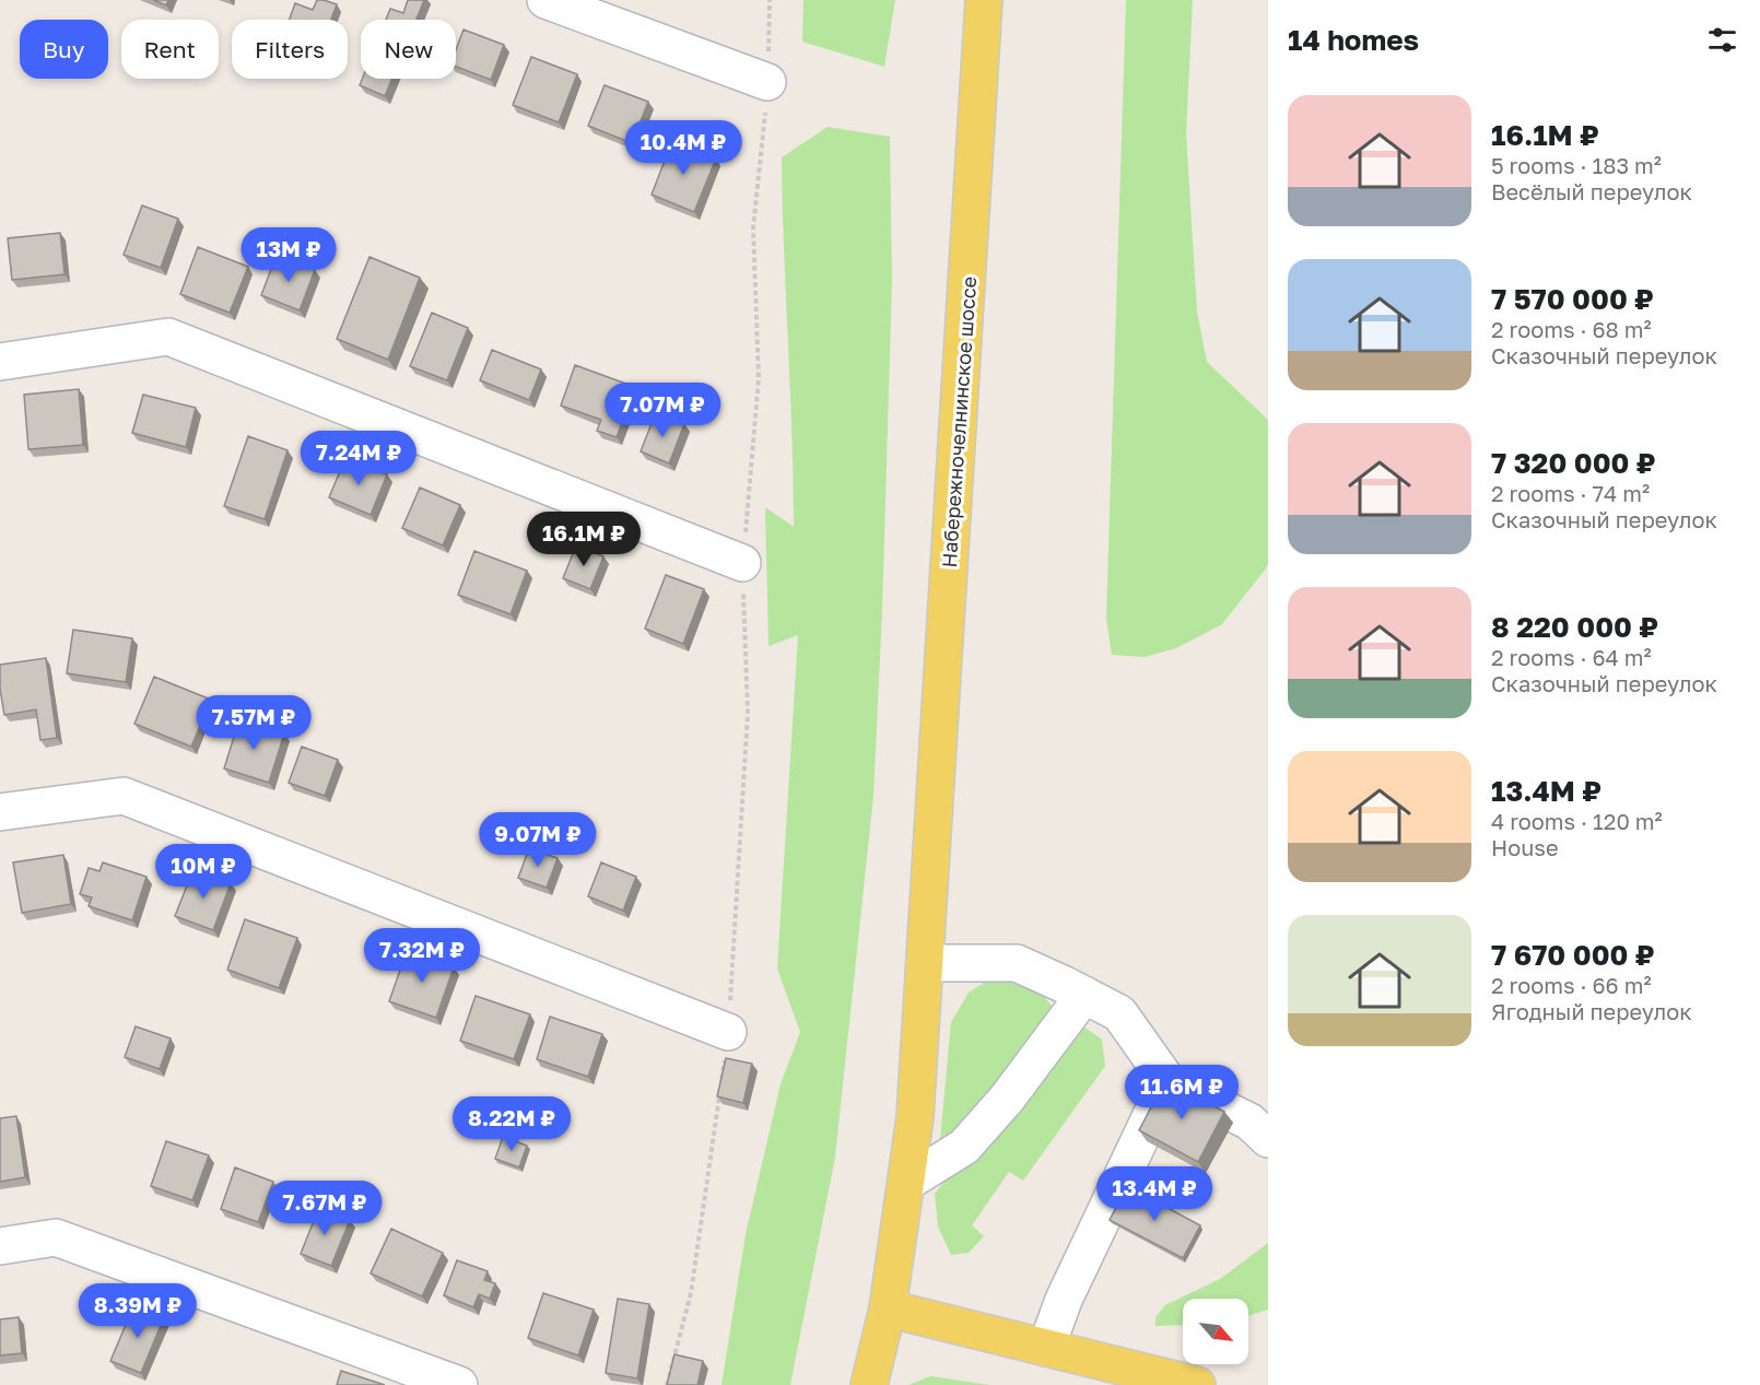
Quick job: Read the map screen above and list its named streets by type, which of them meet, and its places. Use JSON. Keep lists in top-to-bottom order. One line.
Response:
{"streets":{"main road":["Набережночелнинское шоссе"]},"north":"bottom right","page":{"heading":"14 homes","chip":["Buy","Rent","Filters","New"],"list":[{"name":"16.1M ₽","note":"5 rooms · 183 m² · Весёлый переулок"},{"name":"7 570 000 ₽","note":"2 rooms · 68 m² · Сказочный переулок"},{"name":"7 320 000 ₽","note":"2 rooms · 74 m² · Сказочный переулок"},{"name":"8 220 000 ₽","note":"2 rooms · 64 m² · Сказочный переулок"},{"name":"13.4M ₽","note":"4 rooms · 120 m² · House"},{"name":"7 670 000 ₽","note":"2 rooms · 66 m² · Ягодный переулок"}],"price":["10.4M ₽","13M ₽","7.07M ₽","7.24M ₽","16.1M ₽","7.57M ₽","9.07M ₽","10M ₽","7.32M ₽","11.6M ₽","8.22M ₽","13.4M ₽","7.67M ₽","8.39M ₽"]}}
